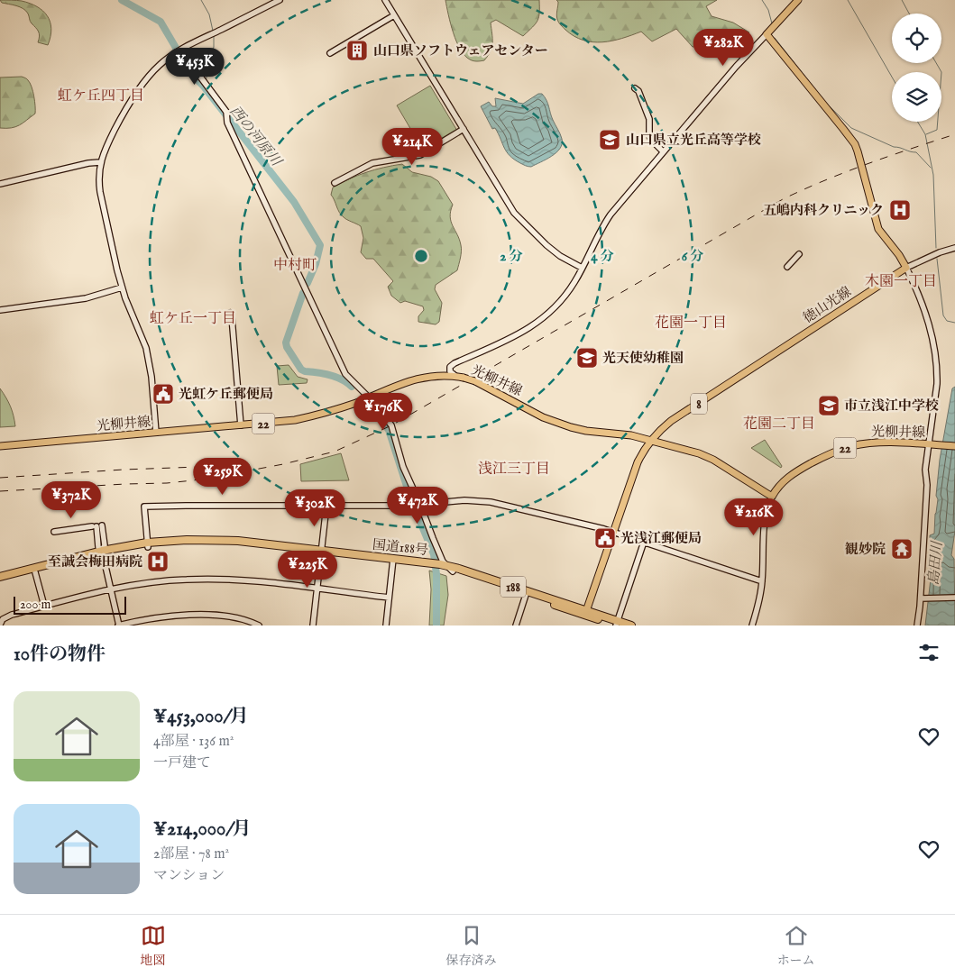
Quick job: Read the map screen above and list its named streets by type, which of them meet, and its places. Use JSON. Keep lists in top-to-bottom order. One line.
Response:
{"streets":{"highway":["国道188号","188"],"main road":["徳山光線","光柳井線","8","22"]},"crossings":[["徳山光線","光柳井線"],["徳山光線","国道188号"]],"districts":["虹ケ丘四丁目","中村町","木園一丁目","虹ケ丘一丁目","花園一丁目","花園二丁目","浅江三丁目"],"water":["西の河原川","島田川"],"places":{"building":["山口県ソフトウェアセンター"],"school or university":["山口県立光丘高等学校","光天使幼稚園","市立浅江中学校"],"hospital":["五嶋内科クリニック","至誠会梅田病院"],"public building":["光虹ケ丘郵便局","光浅江郵便局"],"temple":["観妙院"]},"scale_bar":"200 m","page":{"price":["¥282K","¥453K","¥214K","¥176K","¥259K","¥372K","¥472K","¥302K","¥216K","¥225K"],"scale":"200 m","heading":"10件の物件","list":[{"name":"¥453,000/月","note":"4部屋 · 136 m² · 一戸建て"},{"name":"¥214,000/月","note":"2部屋 · 78 m² · マンション"}],"tabs":["地図","保存済み","ホーム"]},"rings":["2 分","4 分","6 分"]}
